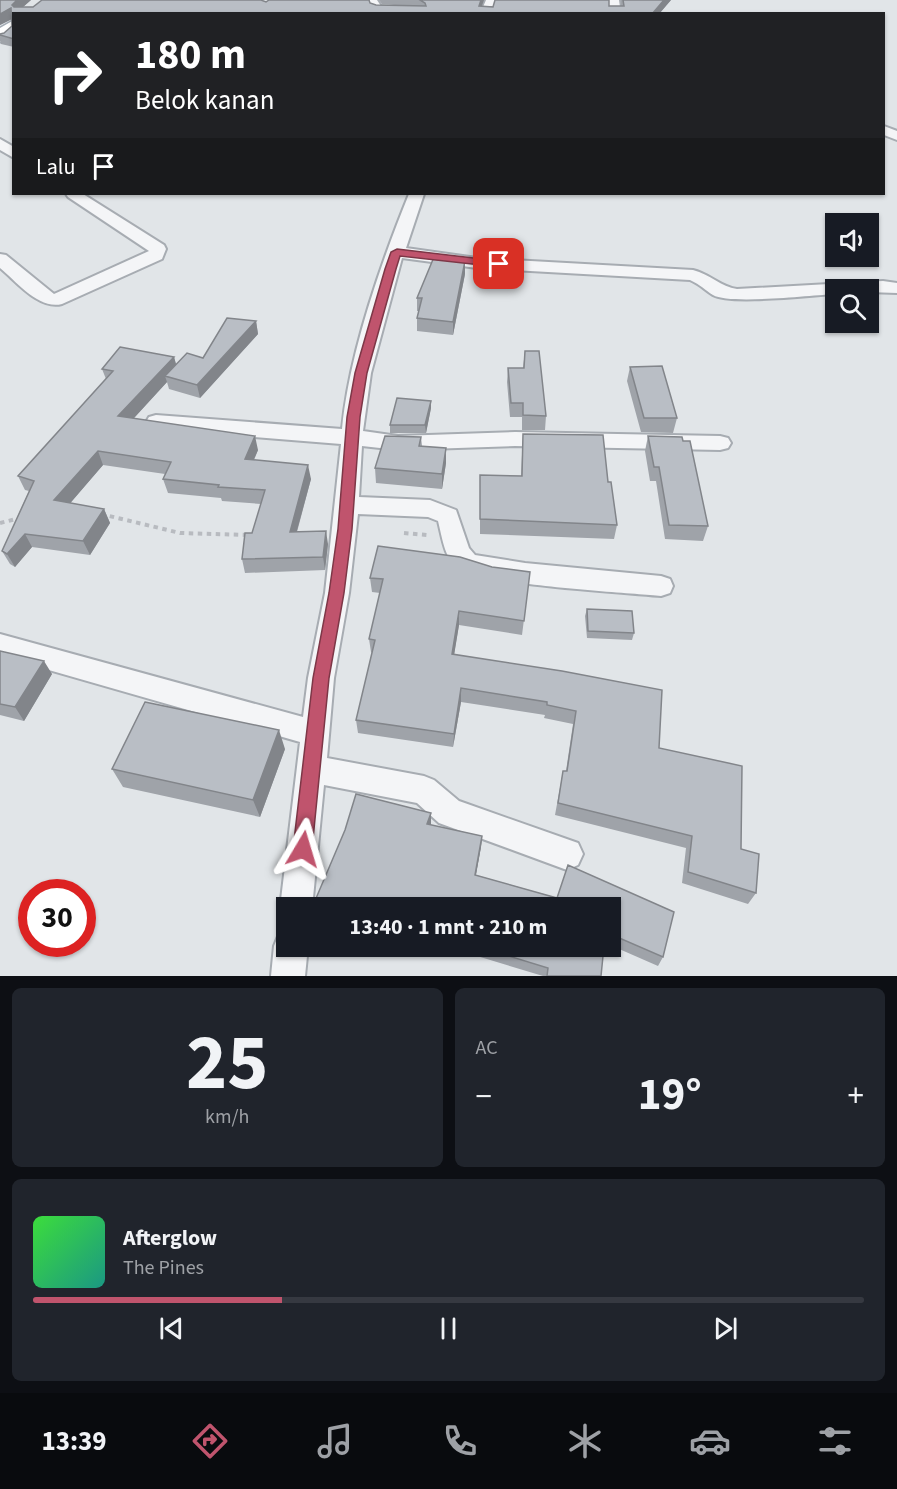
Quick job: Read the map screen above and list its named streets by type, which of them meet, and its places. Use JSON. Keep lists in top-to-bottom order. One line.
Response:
{"page":{"turn":["180 m","Belok kanan"],"then":"Lalu","limit":"30","trip":"13:40 · 1 mnt · 210 m","tile":[["25","km/h"],"AC"],"heat":["−","19°","+"],"song":["Afterglow","The Pines"],"tabs":"13:39"}}
